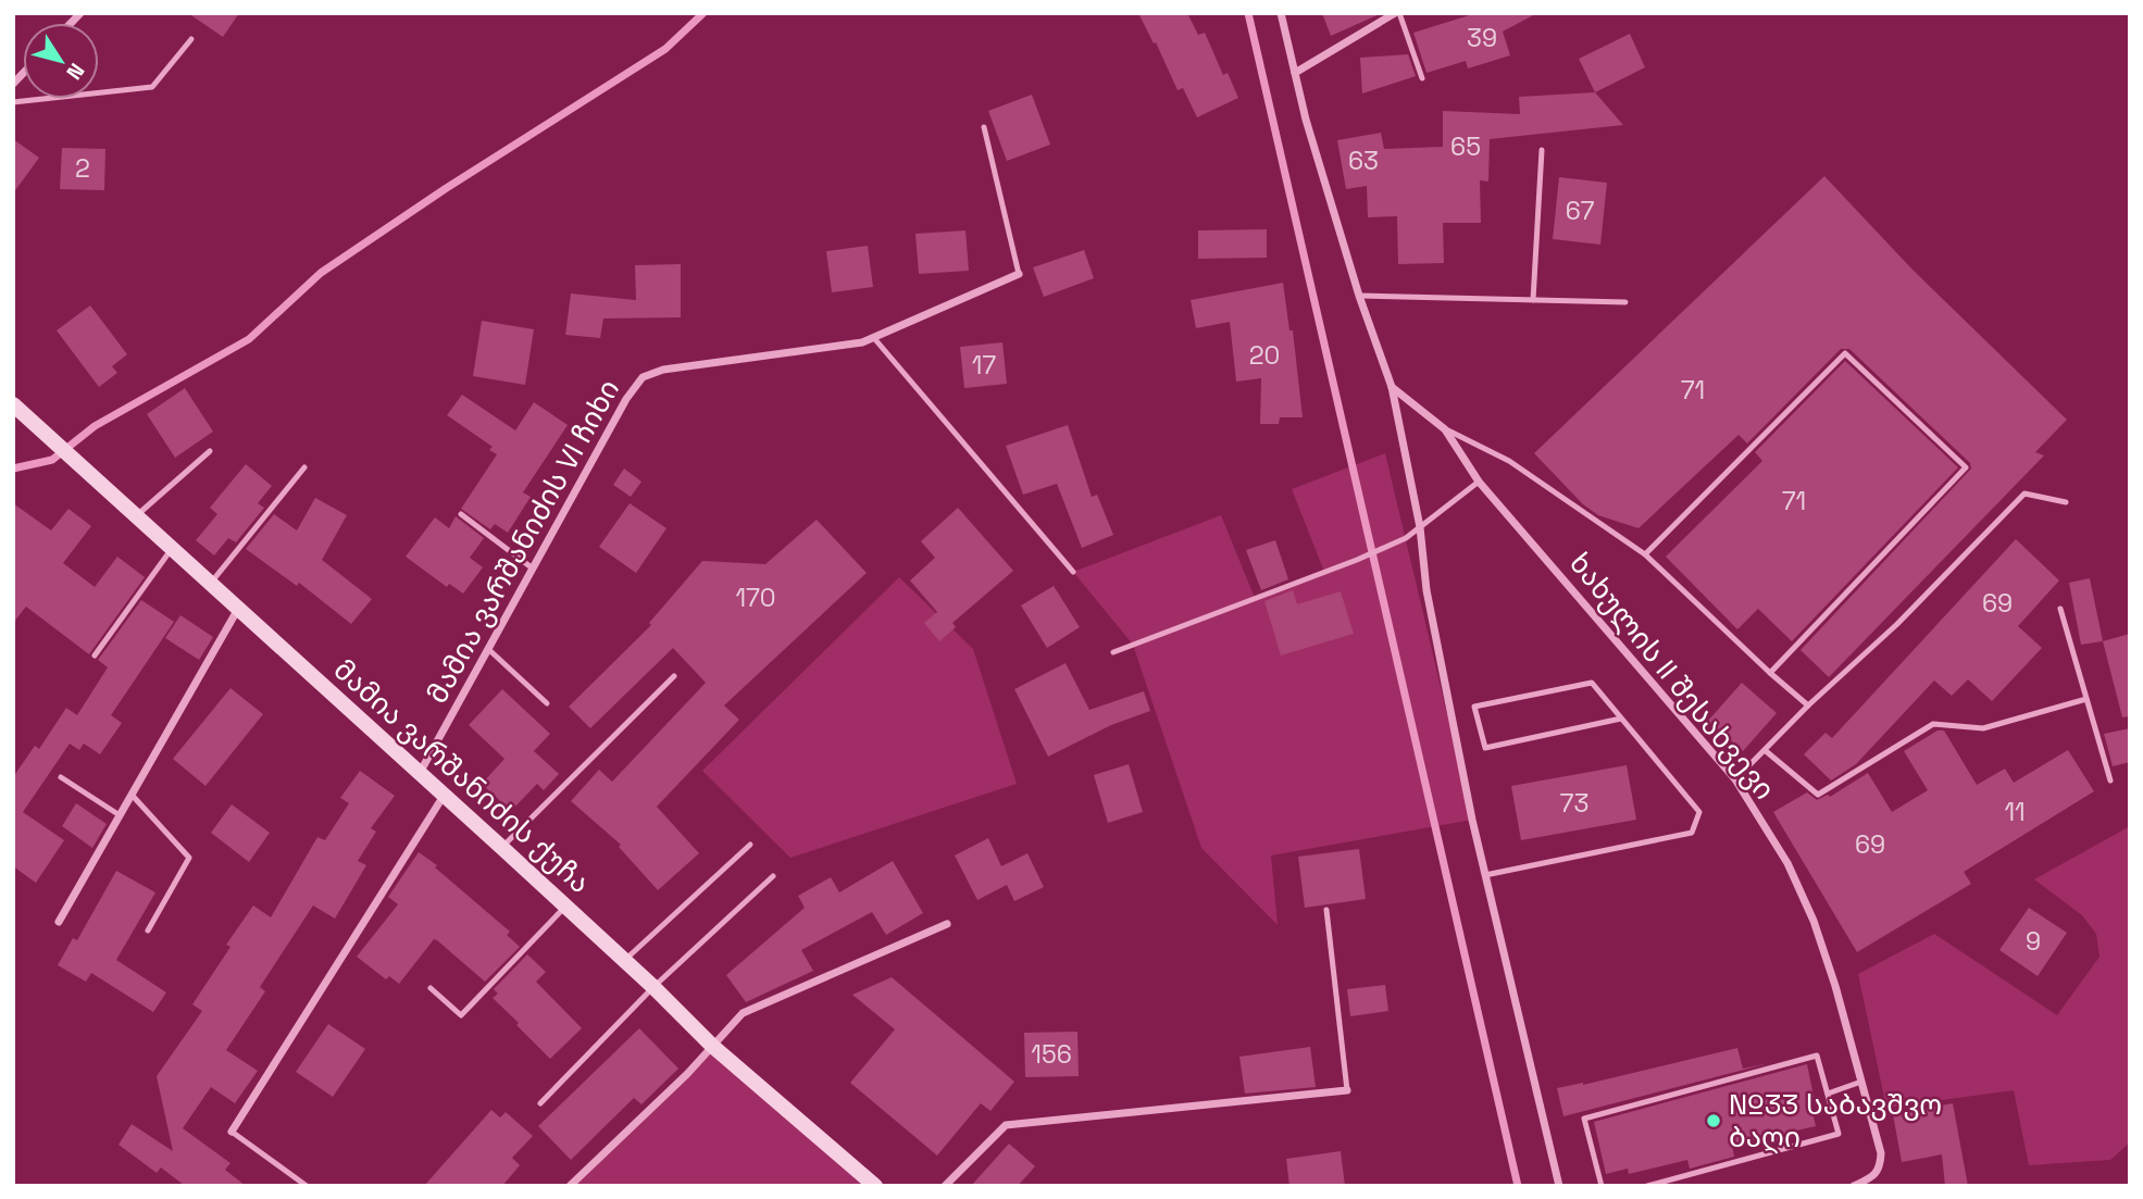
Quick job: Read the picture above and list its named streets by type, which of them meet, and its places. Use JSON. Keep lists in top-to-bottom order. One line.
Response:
{"streets":{"street":["მამია ვარშანიძის VI ჩიხი","ხახულის II შესახვევი","მამია ვარშანიძის ქუჩა"]},"crossings":[["მამია ვარშანიძის VI ჩიხი","მამია ვარშანიძის ქუჩა"]],"places":["№33 საბავშვო ბაღი"],"house_numbers":["39","65","63","2","67","20","17","71","71","170","69","73","11","69","9","156"],"north":"bottom right"}
